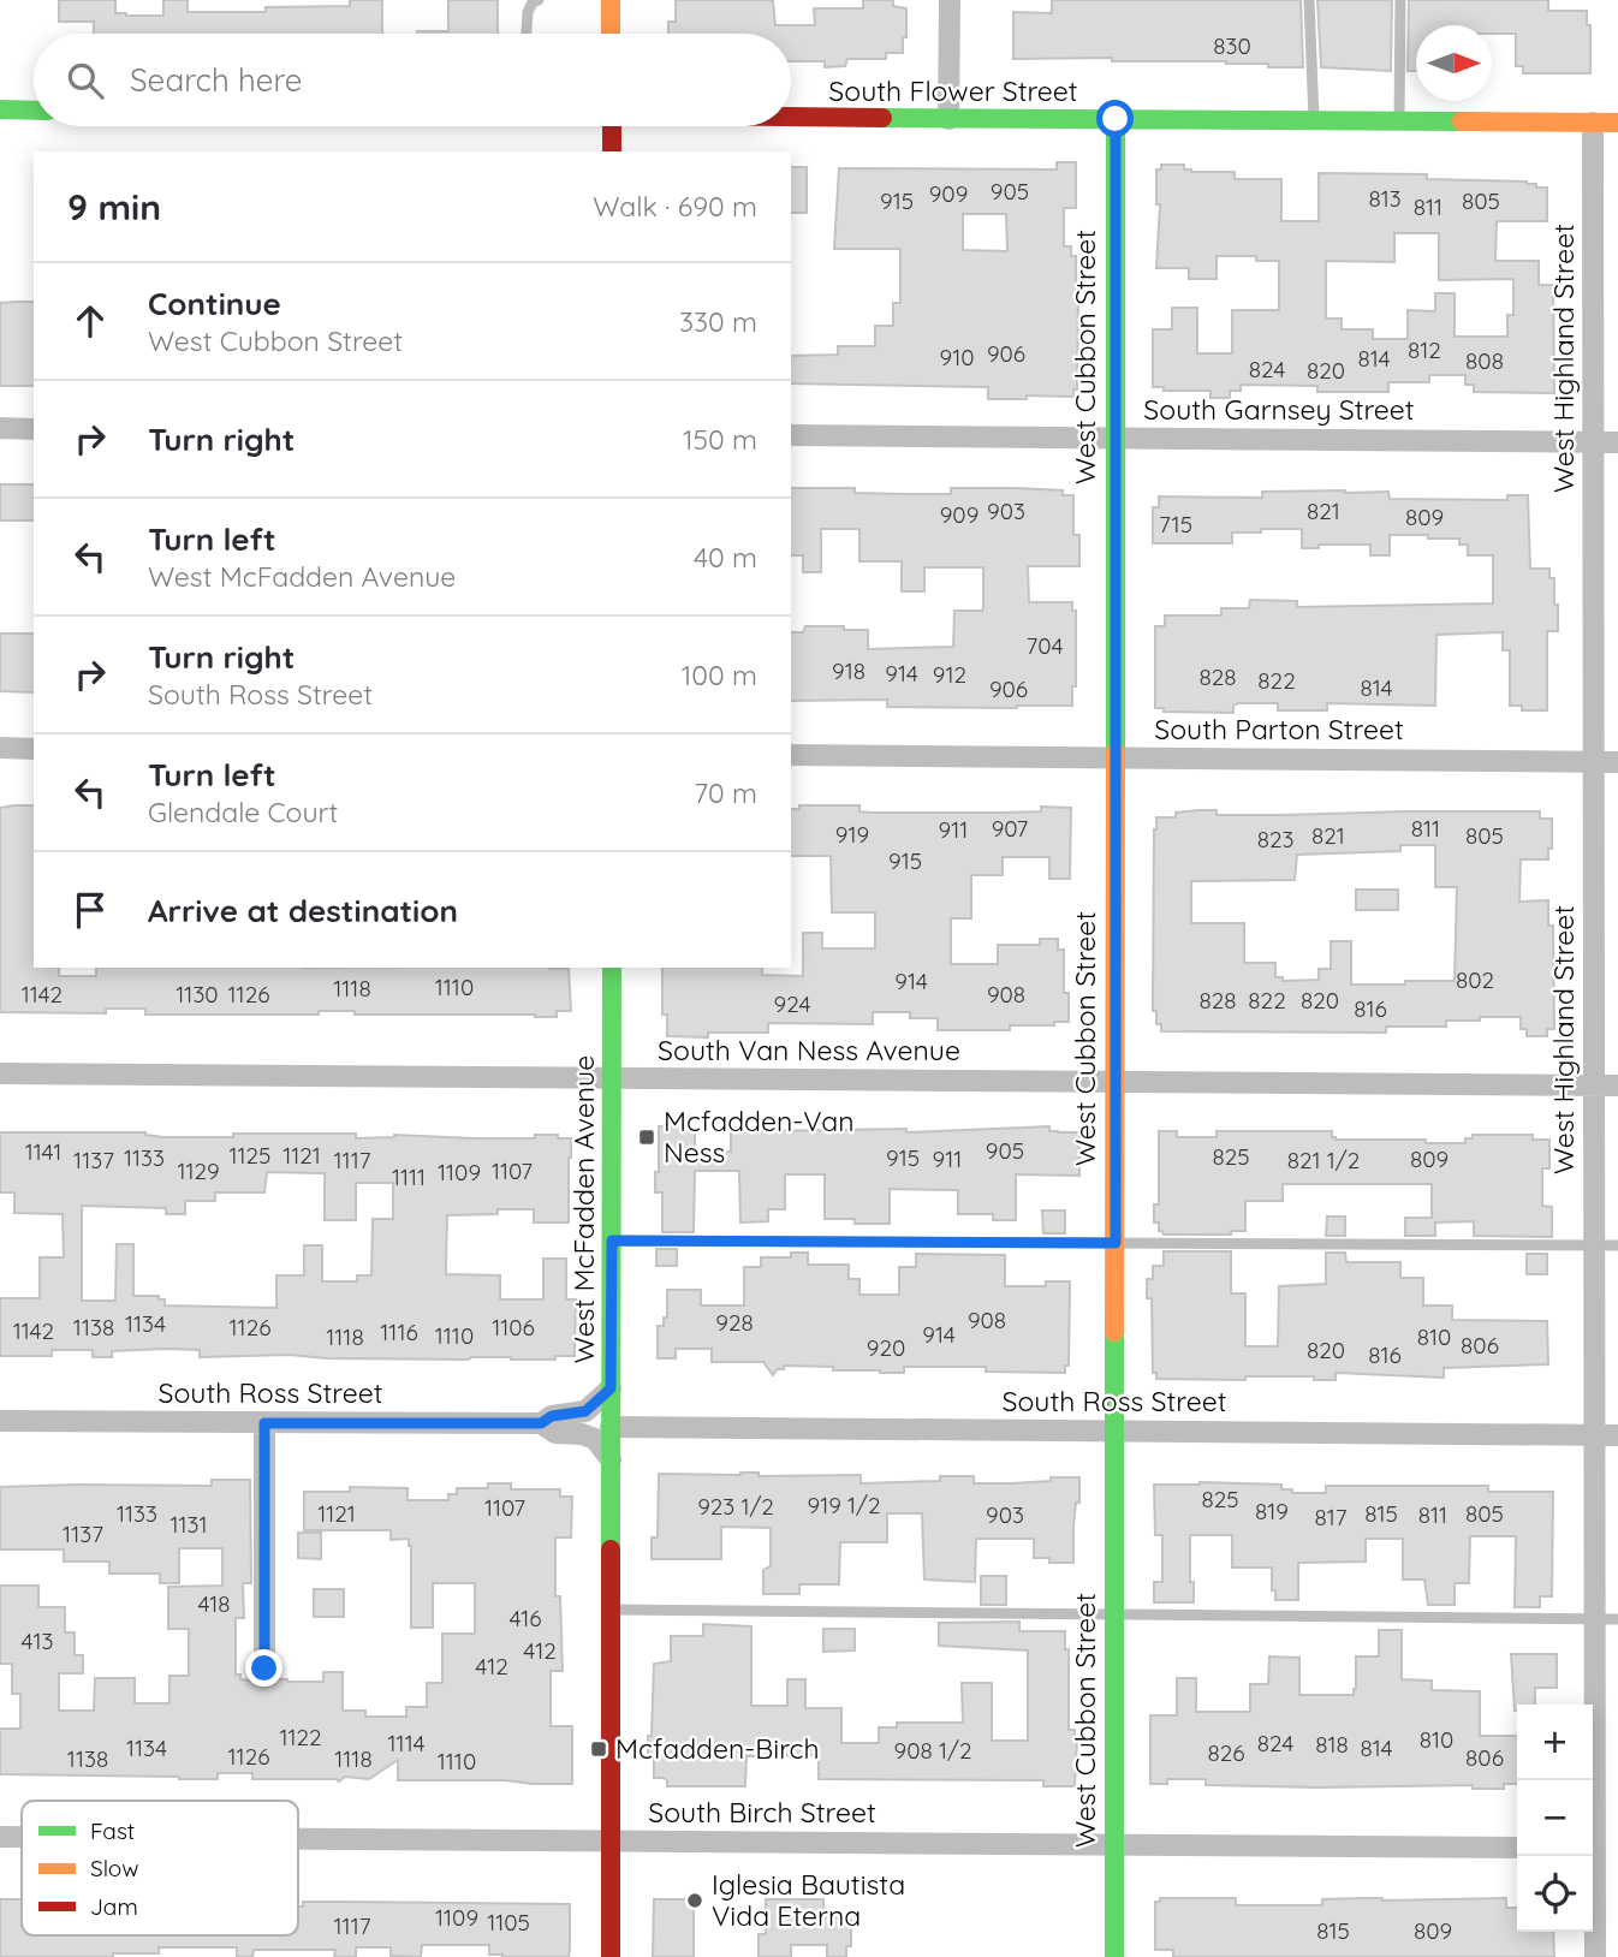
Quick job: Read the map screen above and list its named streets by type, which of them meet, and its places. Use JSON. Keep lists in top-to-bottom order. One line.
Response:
{"streets":{"street":["South Flower Street","West Cubbon Street","West Highland Street","South Garnsey Street","South Parton Street","South Van Ness Avenue","West McFadden Avenue","South Ross Street","South Birch Street"]},"crossings":[["South Flower Street","West Cubbon Street"],["South Flower Street","West Highland Street"],["West Cubbon Street","South Garnsey Street"],["West Cubbon Street","South Parton Street"],["West Cubbon Street","South Van Ness Avenue"],["West Cubbon Street","South Ross Street"],["West Cubbon Street","South Birch Street"],["West Highland Street","South Garnsey Street"],["West Highland Street","South Parton Street"],["West Highland Street","South Van Ness Avenue"],["West Highland Street","South Ross Street"],["South Van Ness Avenue","West McFadden Avenue"],["West McFadden Avenue","South Ross Street"],["West McFadden Avenue","South Birch Street"]],"places":{"transit":["Mcfadden-Van Ness","Mcfadden-Birch"],"other":["Iglesia Bautista Vida Eterna"]},"house_numbers":["830","905","909","813","915","805","811","812","906","910","814","808","824","820","903","821","909","809","715","704","918","914","912","828","822","814","906","907","811","911","919","821","805","823","915","802","914","1110","1118","1142","1130","1126","908","828","822","820","924","816","905","1141","1125","1121","825","1133","915","911","809","1137","1117","821 1/2","1129","1107","1109","1111","908","928","1134","1138","1126","1106","1142","1116","914","1110","1118","810","806","920","820","816","825","919 1/2","923 1/2","1107","819","1133","1121","815","805","903","811","817","1131","1137","418","416","413","412","412","1122","810","1114","824","818","1134","814","908 1/2","826","1126","806","1138","1118","1110","1109","1105","1117","815","809"],"legend":["Fast","Slow","Jam"],"north":"right","page":{"search":"Search here","heading":["9 min","Walk · 690 m"],"list":[["Continue","West Cubbon Street","330 m"],["Turn right","150 m"],["Turn left","West McFadden Avenue","40 m"],["Turn right","South Ross Street","100 m"],["Turn left","Glendale Court","70 m"],"Arrive at destination"],"map_buttons":["+","−"]}}
